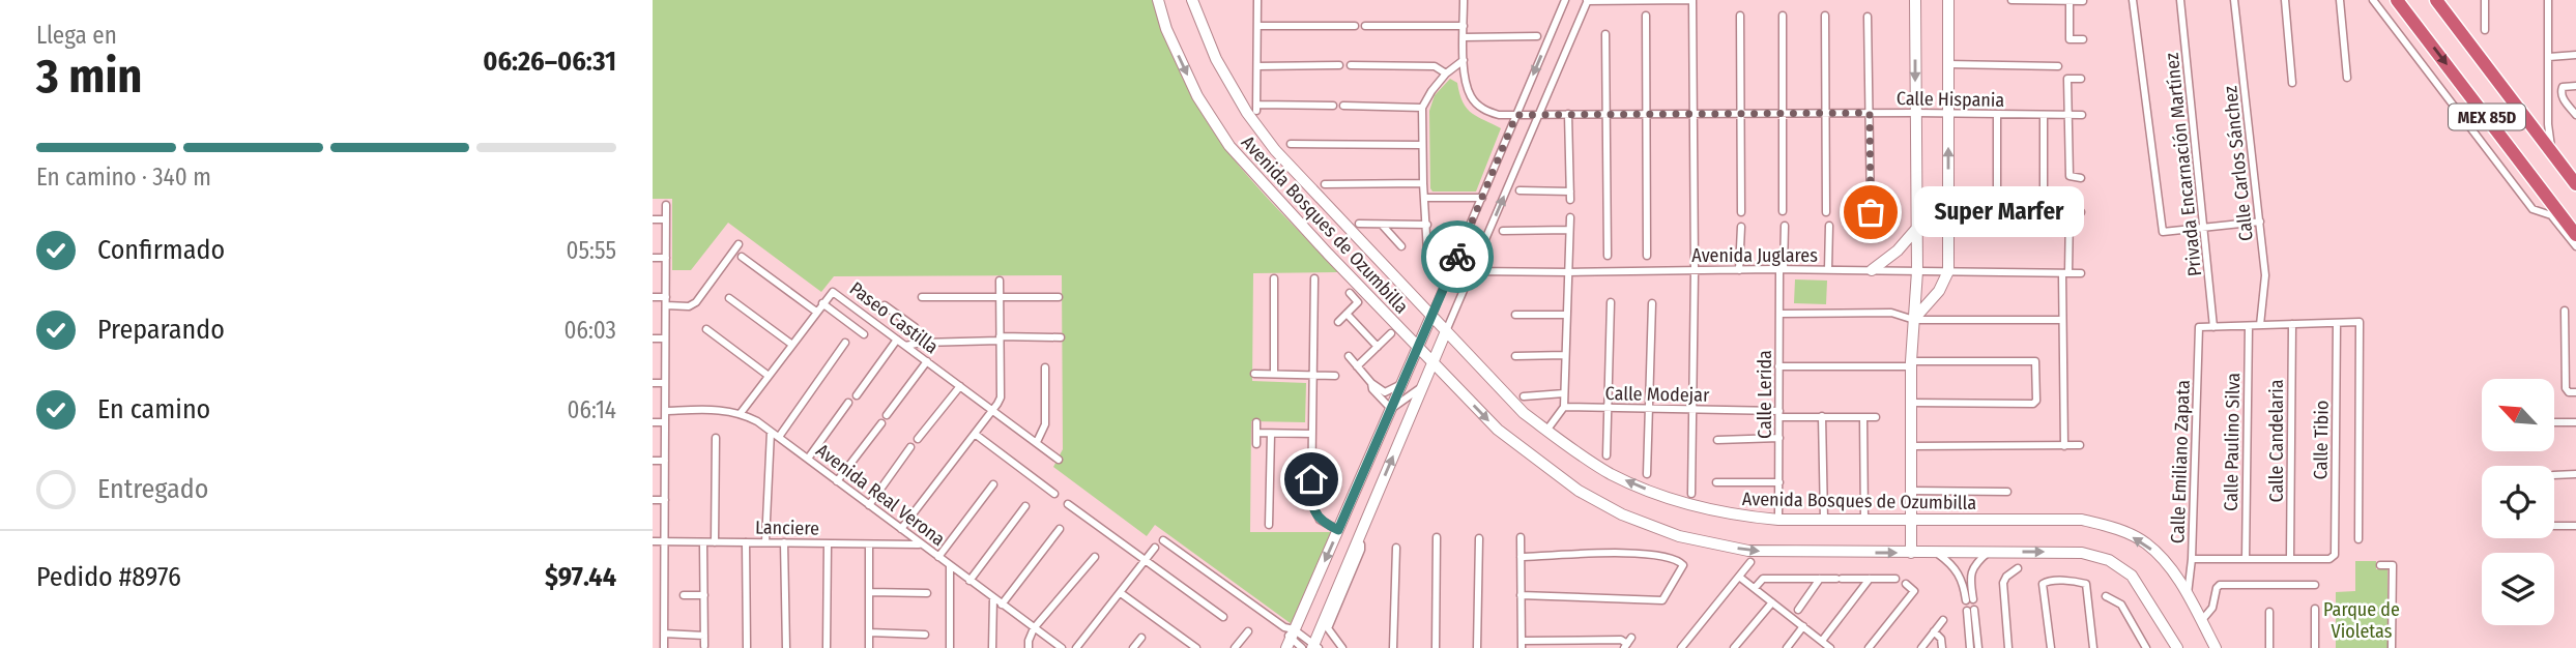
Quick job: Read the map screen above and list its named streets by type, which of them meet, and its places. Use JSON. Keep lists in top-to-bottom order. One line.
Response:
{"streets":{"highway":["MEX 85D"],"main road":["Avenida Bosques de Ozumbilla"],"street":["Calle Hispania","Calle Carlos Sánchez","Privada Encarnación Martínez","Avenida Juglares","Paseo Castilla","Calle Modejar","Calle Lerida","Calle Tibio","Calle Candelaria","Calle Paulino Silva","Calle Emiliano Zapata","Avenida Real Verona","Lanciere"]},"crossings":[["Privada Encarnación Martínez","Calle Emiliano Zapata"],["Avenida Bosques de Ozumbilla","Calle Lerida"],["Avenida Bosques de Ozumbilla","Calle Emiliano Zapata"],["Avenida Juglares","Calle Lerida"],["Paseo Castilla","Avenida Real Verona"],["Calle Modejar","Calle Lerida"],["Calle Tibio","Calle Candelaria"],["Avenida Real Verona","Lanciere"]],"parks":["Parque de Violetas"],"places":["Super Marfer"],"north":"top left","page":{"heading":["3 min","Llega en","06:26–06:31"],"panel":["Pedido #8976","$97.44"],"bar":"En camino · 340 m","bubble":"Super Marfer","list":[["Confirmado","05:55"],["Preparando","06:03"],["En camino","06:14"],"Entregado"]}}
